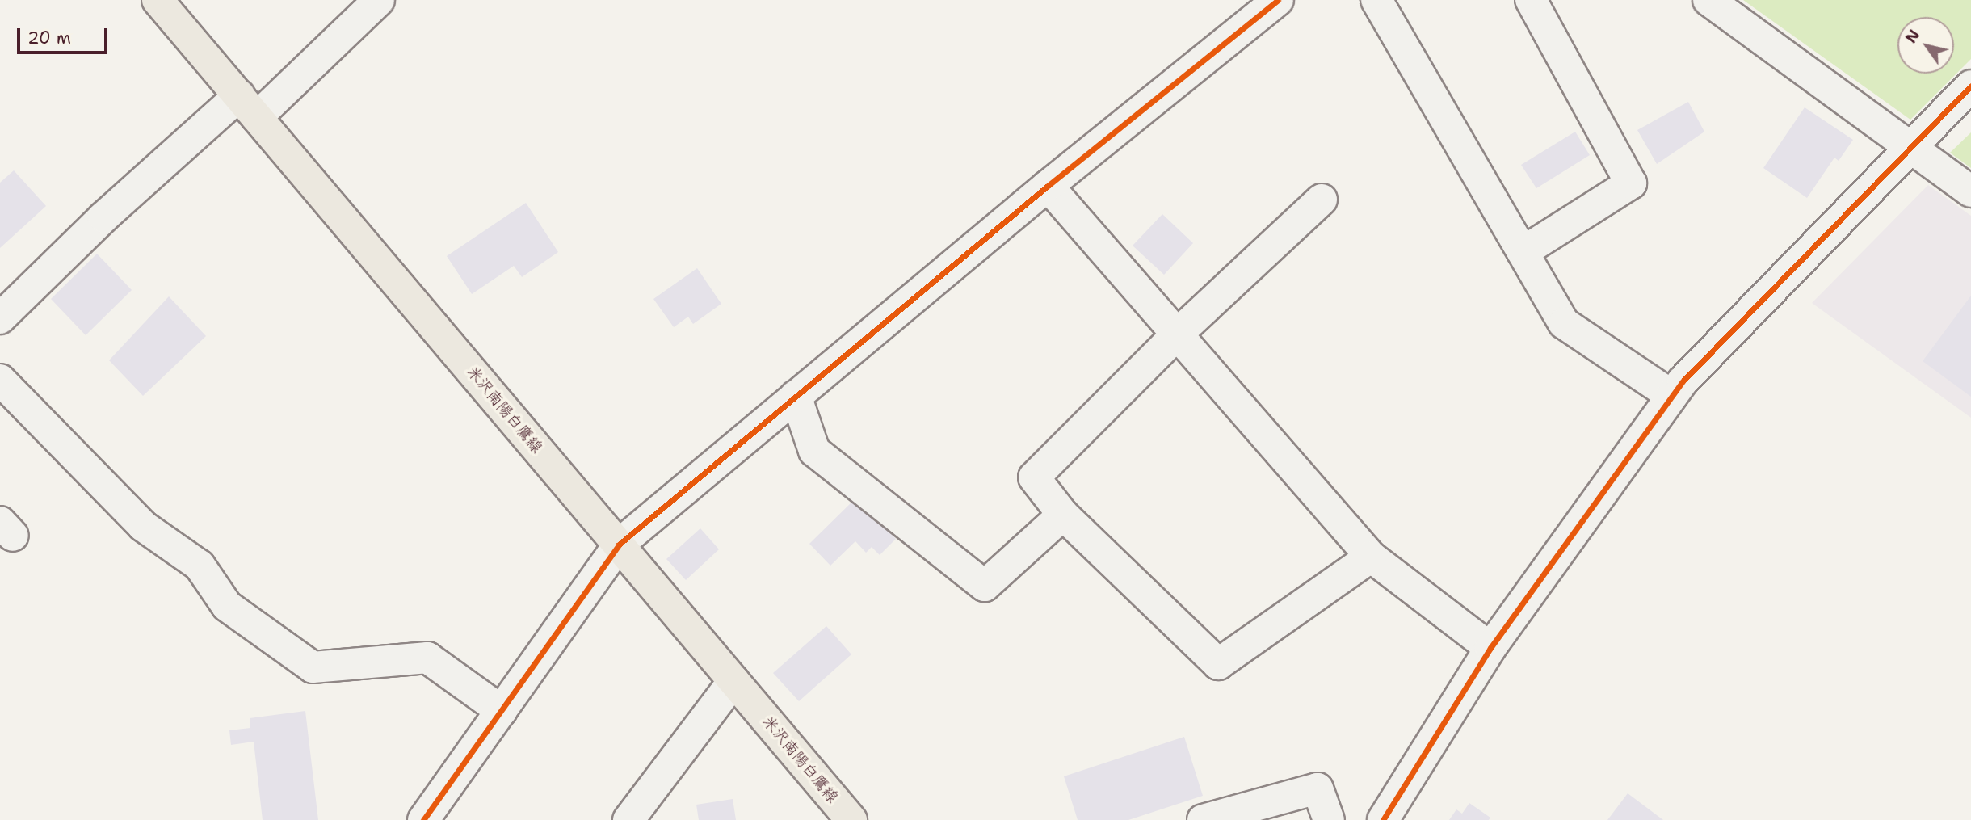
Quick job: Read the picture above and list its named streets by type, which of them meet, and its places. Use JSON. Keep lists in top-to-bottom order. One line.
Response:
{"streets":{"main road":["米沢南陽白鷹線"]},"scale_bar":"20 m","north":"top left"}
